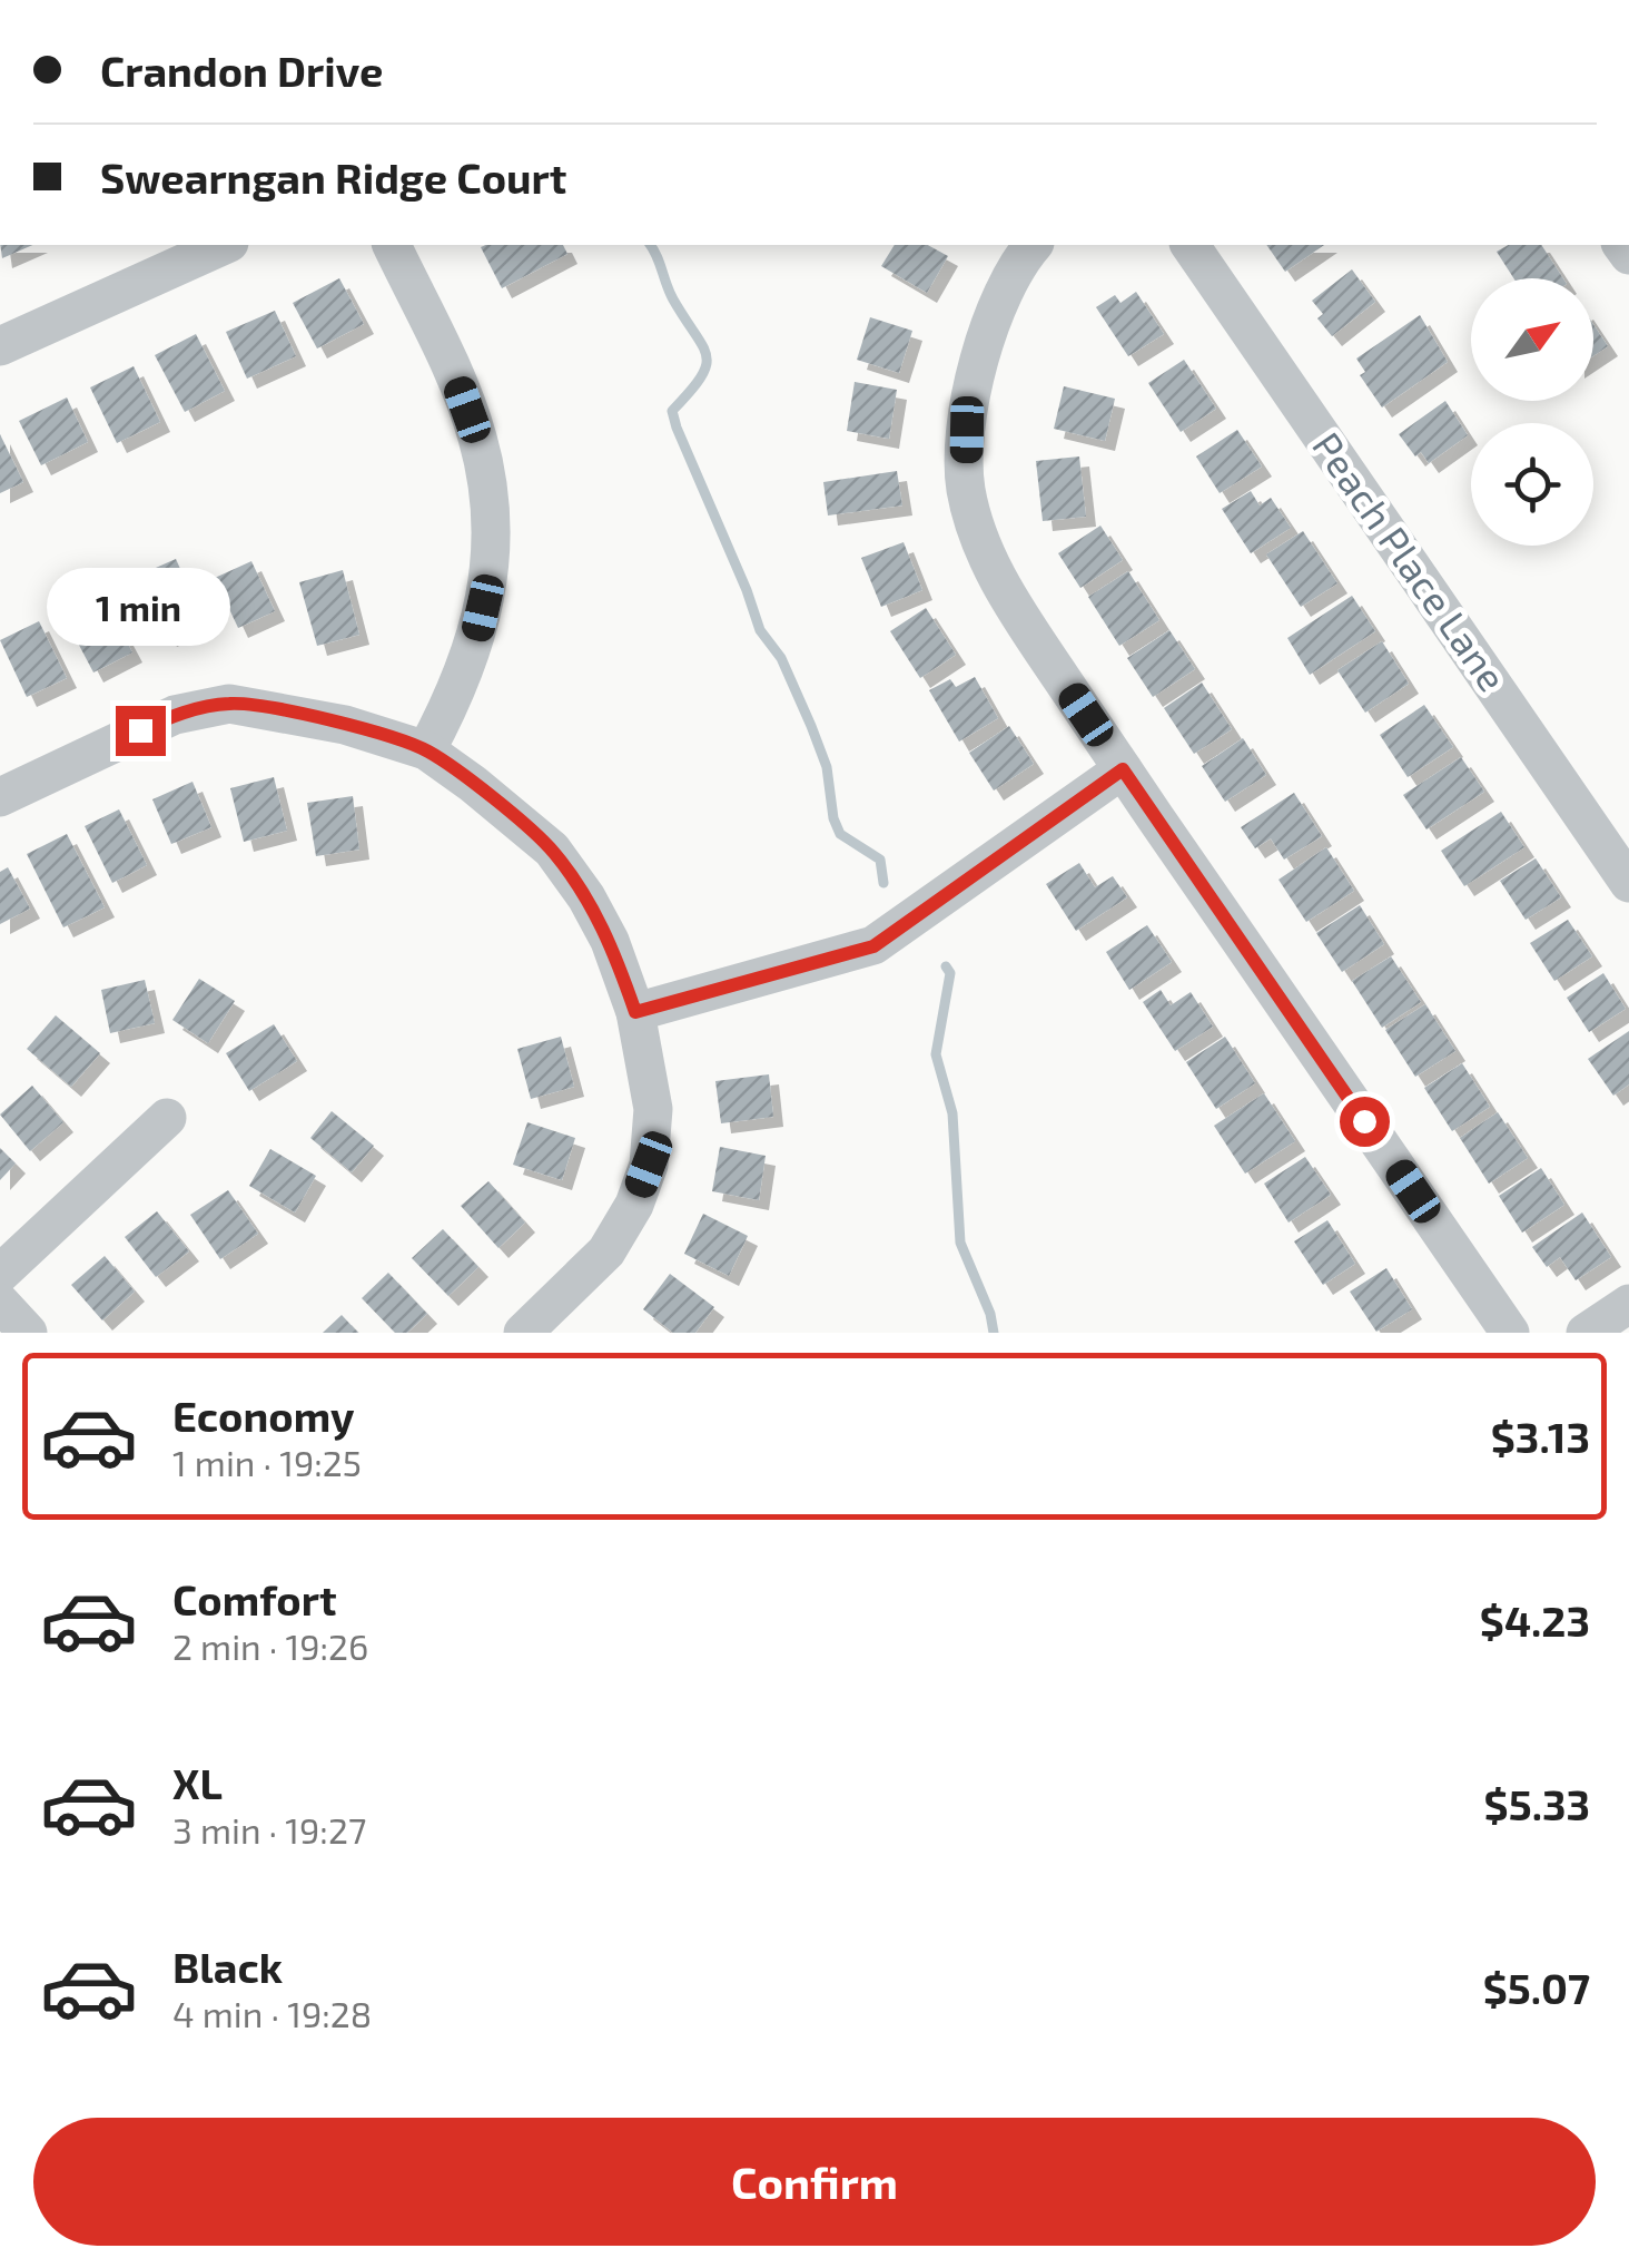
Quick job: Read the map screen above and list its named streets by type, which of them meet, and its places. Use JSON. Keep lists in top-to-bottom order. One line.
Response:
{"streets":{"street":["Peach Place Lane"]},"north":"top right","page":{"banner":["Crandon Drive","Swearngan Ridge Court"],"bubble":"1 min","list":[{"name":"Economy","note":"1 min · 19:25","value":"$3.13"},{"name":"Comfort","note":"2 min · 19:26","value":"$4.23"},{"name":"XL","note":"3 min · 19:27","value":"$5.33"},{"name":"Black","note":"4 min · 19:28","value":"$5.07"}],"buttons":"Confirm"}}
